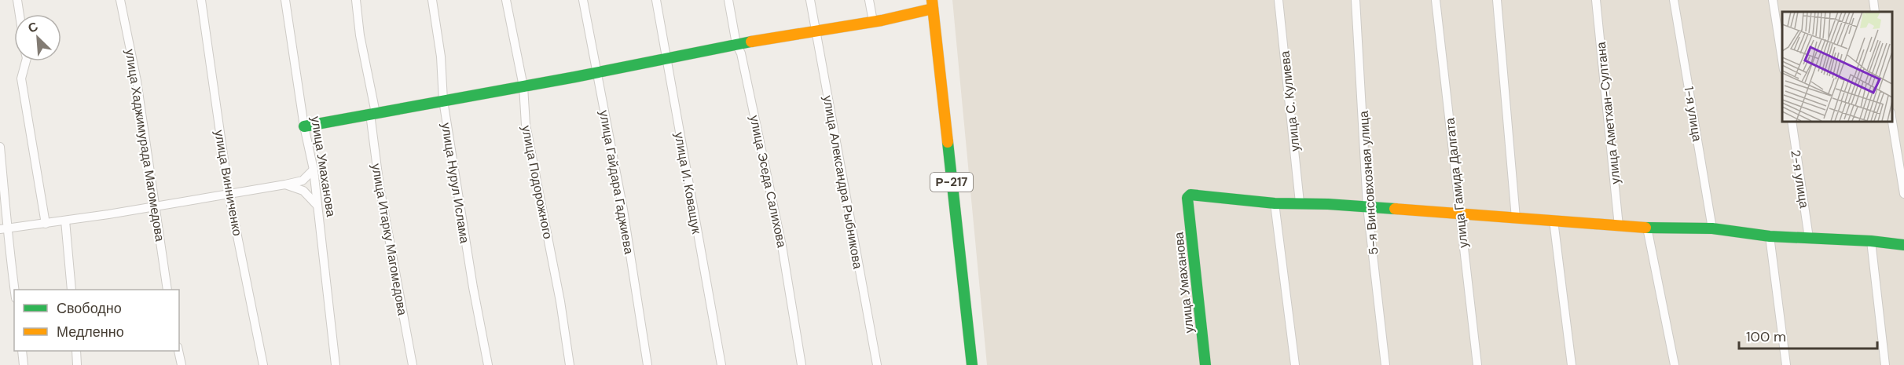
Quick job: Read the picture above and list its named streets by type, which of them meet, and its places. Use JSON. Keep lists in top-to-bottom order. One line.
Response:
{"streets":{"main road":["улица Умаханова","Р-217"],"street":["улица С. Кулиева","улица Аметхан-Султана","1-я улица","улица Хаджимурада Магомедова","2-я улица","улица Эседа Салихова","улица Подорожного","улица Гайдара Гаджиева","улица Александра Рыбникова","улица Винниченко","улица Нурул Ислама","улица И. Коващук","5-я Винсовхозная улица","улица Гамида Далгата","улица Итарку Магомедова"]},"legend":["Свободно","Медленно"],"scale_bar":"100 m","north":"top left"}
